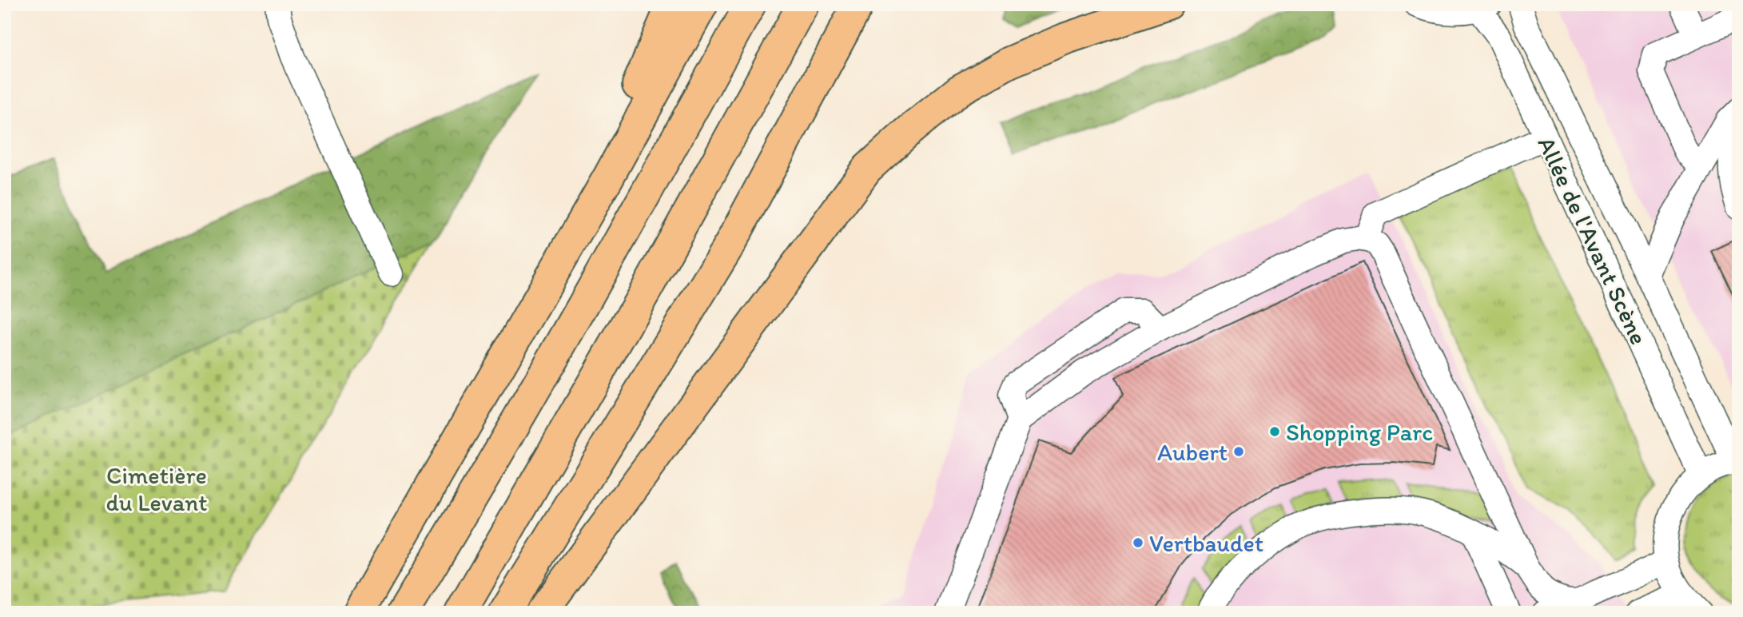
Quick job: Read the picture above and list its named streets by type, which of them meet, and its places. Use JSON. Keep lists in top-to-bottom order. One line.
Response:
{"streets":{"street":["Allée de l'Avant Scène"]},"parks":["Cimetière du Levant"],"places":["Shopping Parc","Aubert","Vertbaudet"]}
